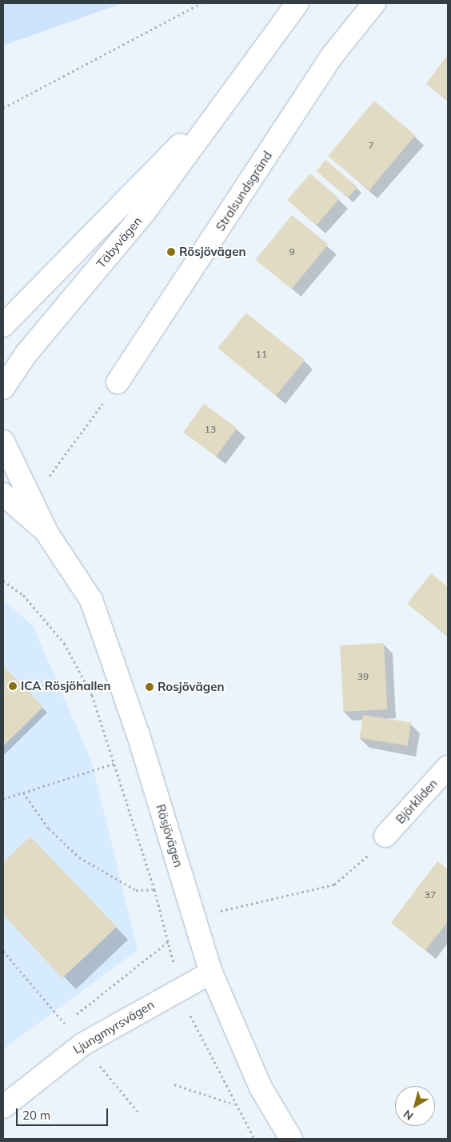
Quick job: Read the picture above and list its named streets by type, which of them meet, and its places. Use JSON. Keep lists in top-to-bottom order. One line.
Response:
{"streets":{"street":["Stralsundsgränd","Täbyvägen","Björkliden","Rösjövägen","Ljungmyrsvägen"]},"crossings":[["Rösjövägen","Ljungmyrsvägen"]],"places":["Rösjövägen","ICA Rösjöhallen","Rosjövägen"],"house_numbers":["7","9","11","13","39","37"],"scale_bar":"20 m","north":"bottom left"}
